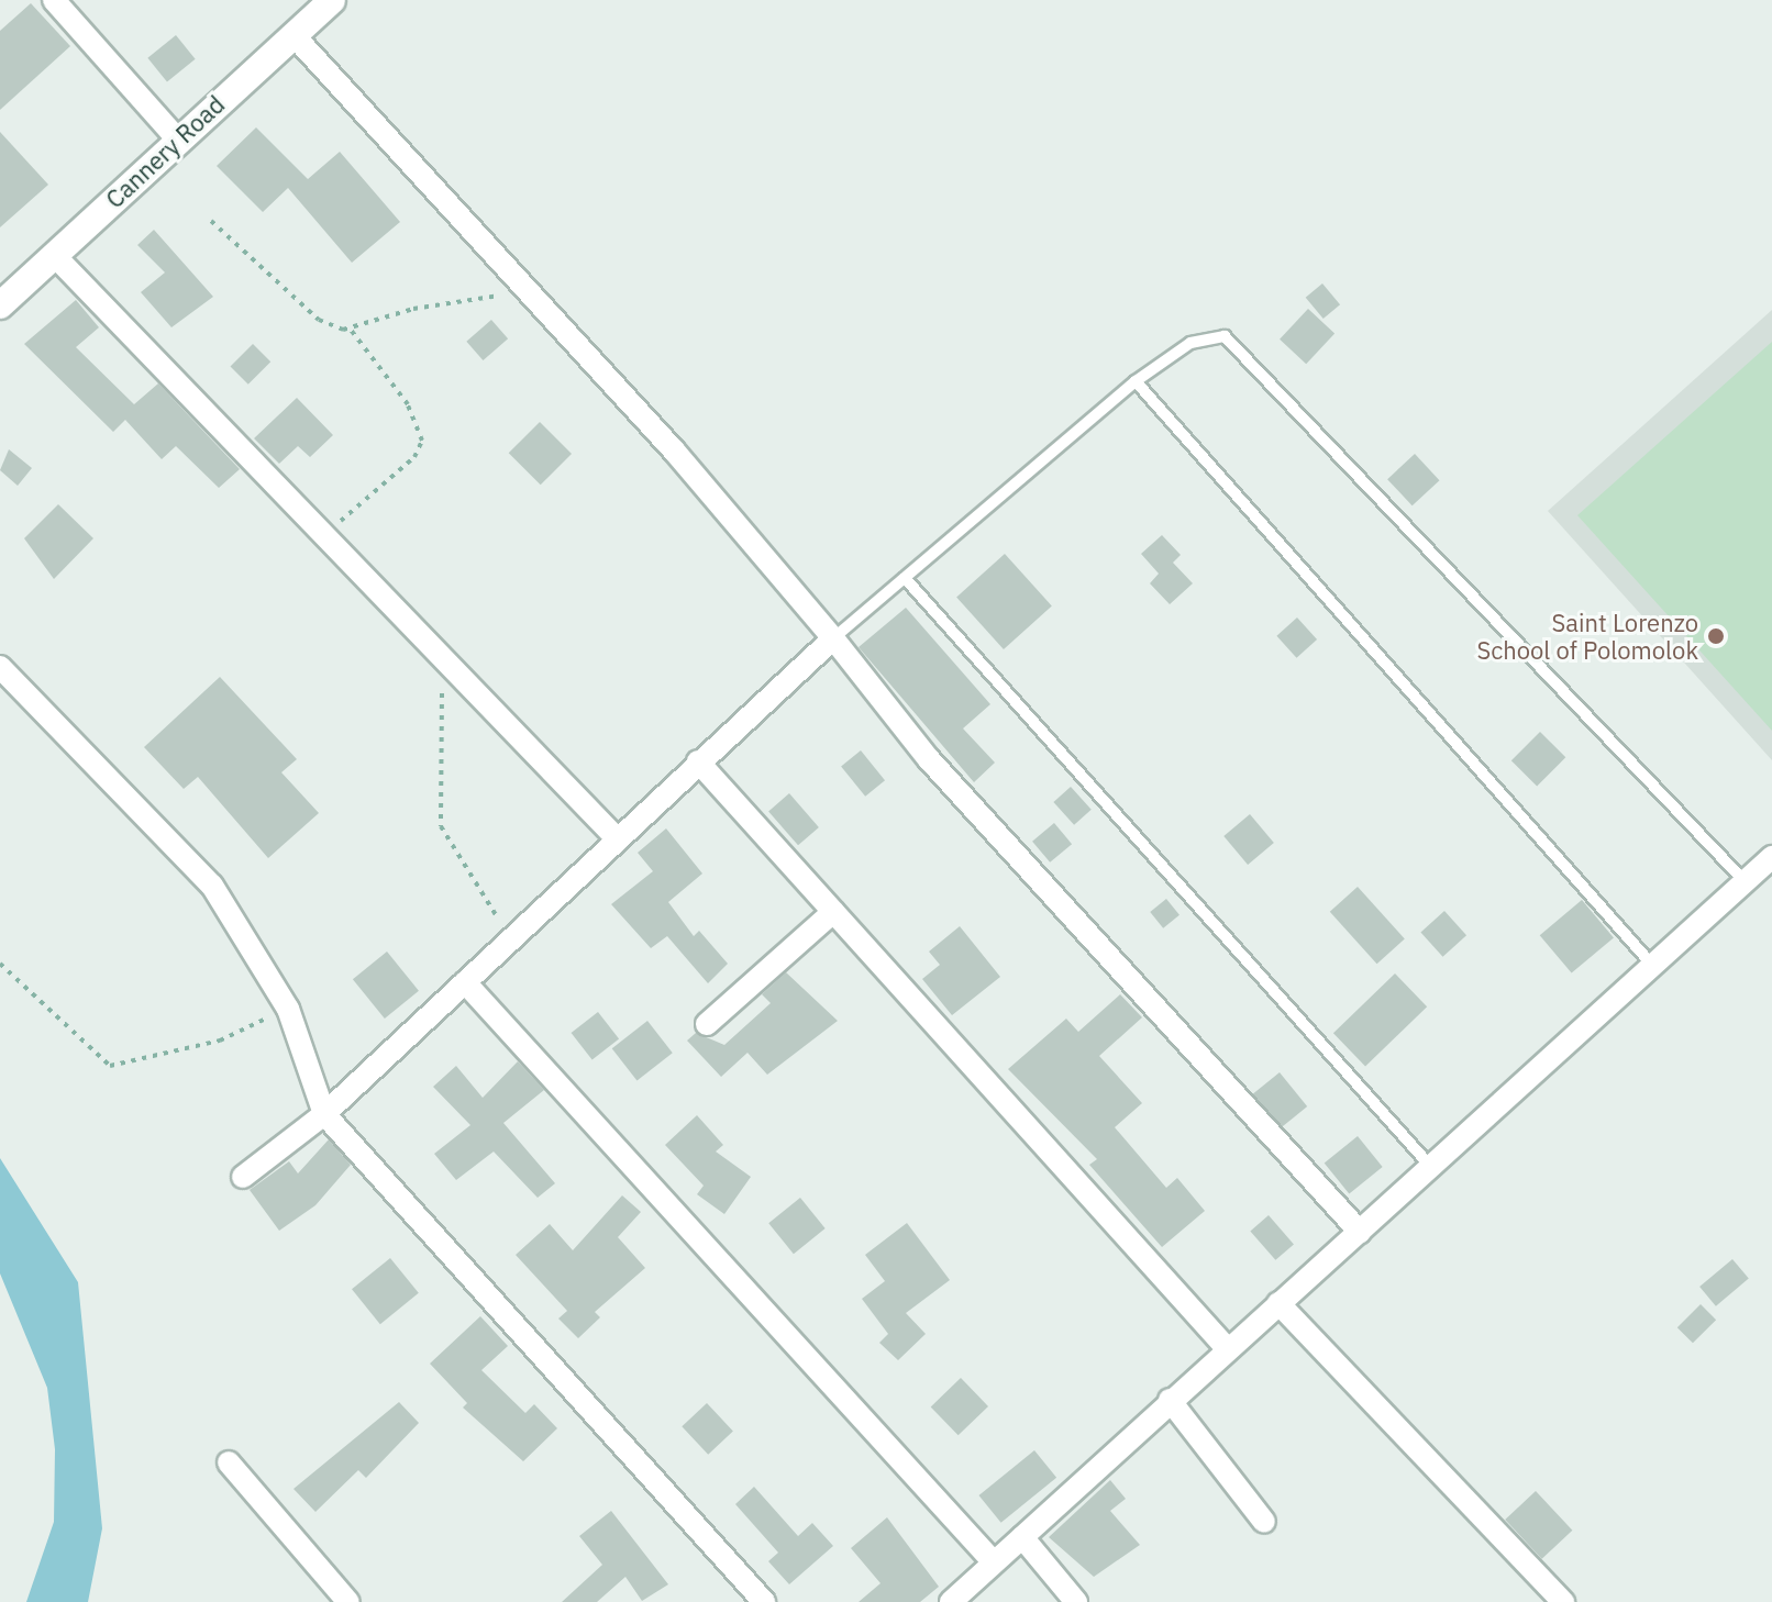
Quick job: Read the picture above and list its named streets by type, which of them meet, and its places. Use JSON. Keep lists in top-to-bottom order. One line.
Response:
{"streets":{"main road":["Cannery Road"]},"places":["Saint Lorenzo School of Polomolok"]}
